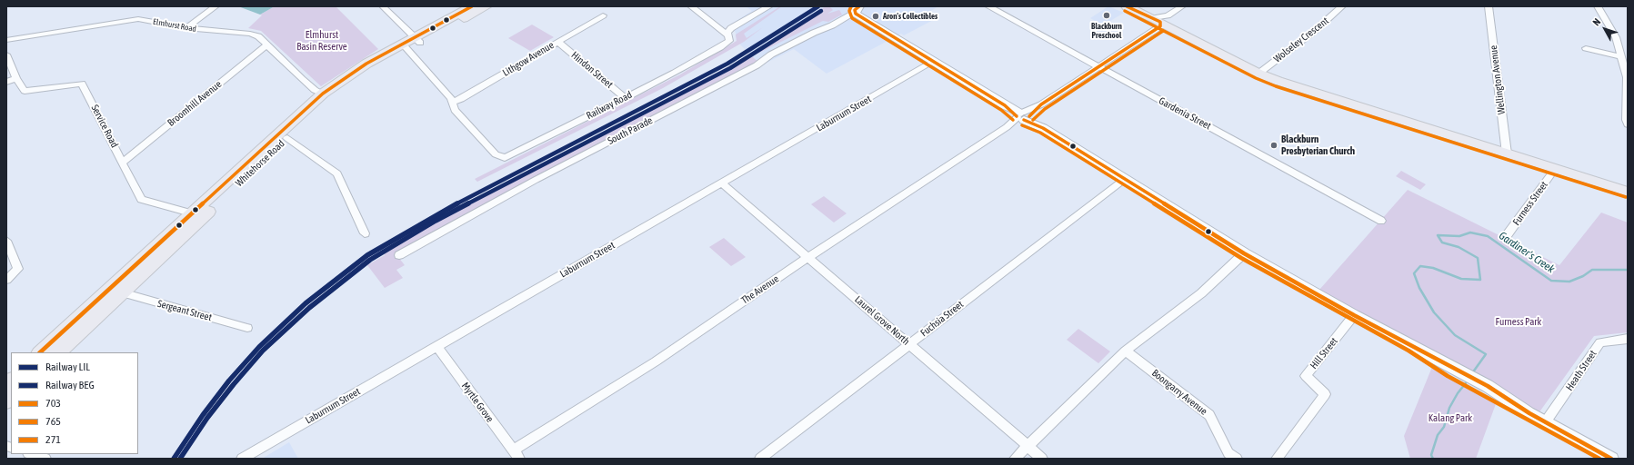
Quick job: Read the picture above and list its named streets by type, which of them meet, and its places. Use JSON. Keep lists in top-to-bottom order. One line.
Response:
{"streets":{"main road":["Whitehorse Road"],"street":["Elmhurst Road","Wolseley Crescent","Lithgow Avenue","Hindon Street","Wellington Avenue","Broomhill Avenue","Railway Road","Laburnum Street","Gardenia Street","Service Road","South Parade","Furness Street","The Avenue","Sergeant Street","Fuchsia Street","Laurel Grove North","Hill Street","Heath Street","Boongarry Avenue","Myrtle Grove"]},"crossings":[["Elmhurst Road","Broomhill Avenue"],["Elmhurst Road","Whitehorse Road"],["Lithgow Avenue","Hindon Street"],["Lithgow Avenue","Railway Road"],["Hindon Street","Railway Road"],["Broomhill Avenue","Service Road"],["Laburnum Street","Laurel Grove North"],["Laburnum Street","Myrtle Grove"],["Gardenia Street","The Avenue"],["Service Road","Whitehorse Road"],["Whitehorse Road","Sergeant Street"],["The Avenue","Laurel Grove North"],["The Avenue","Myrtle Grove"],["Fuchsia Street","Laurel Grove North"]],"water":["Gardiner's Creek"],"parks":["Elmhurst Basin Reserve","Furness Park","Kalang Park"],"places":["Blackburn Preschool","Aron's Collectibles","Blackburn Presbyterian Church"],"lines":["rail line LIL","transit line 703","transit line 765","transit line 271","rail line BEG"],"legend":["Railway LIL","Railway BEG","703","765","271"],"north":"top left"}
